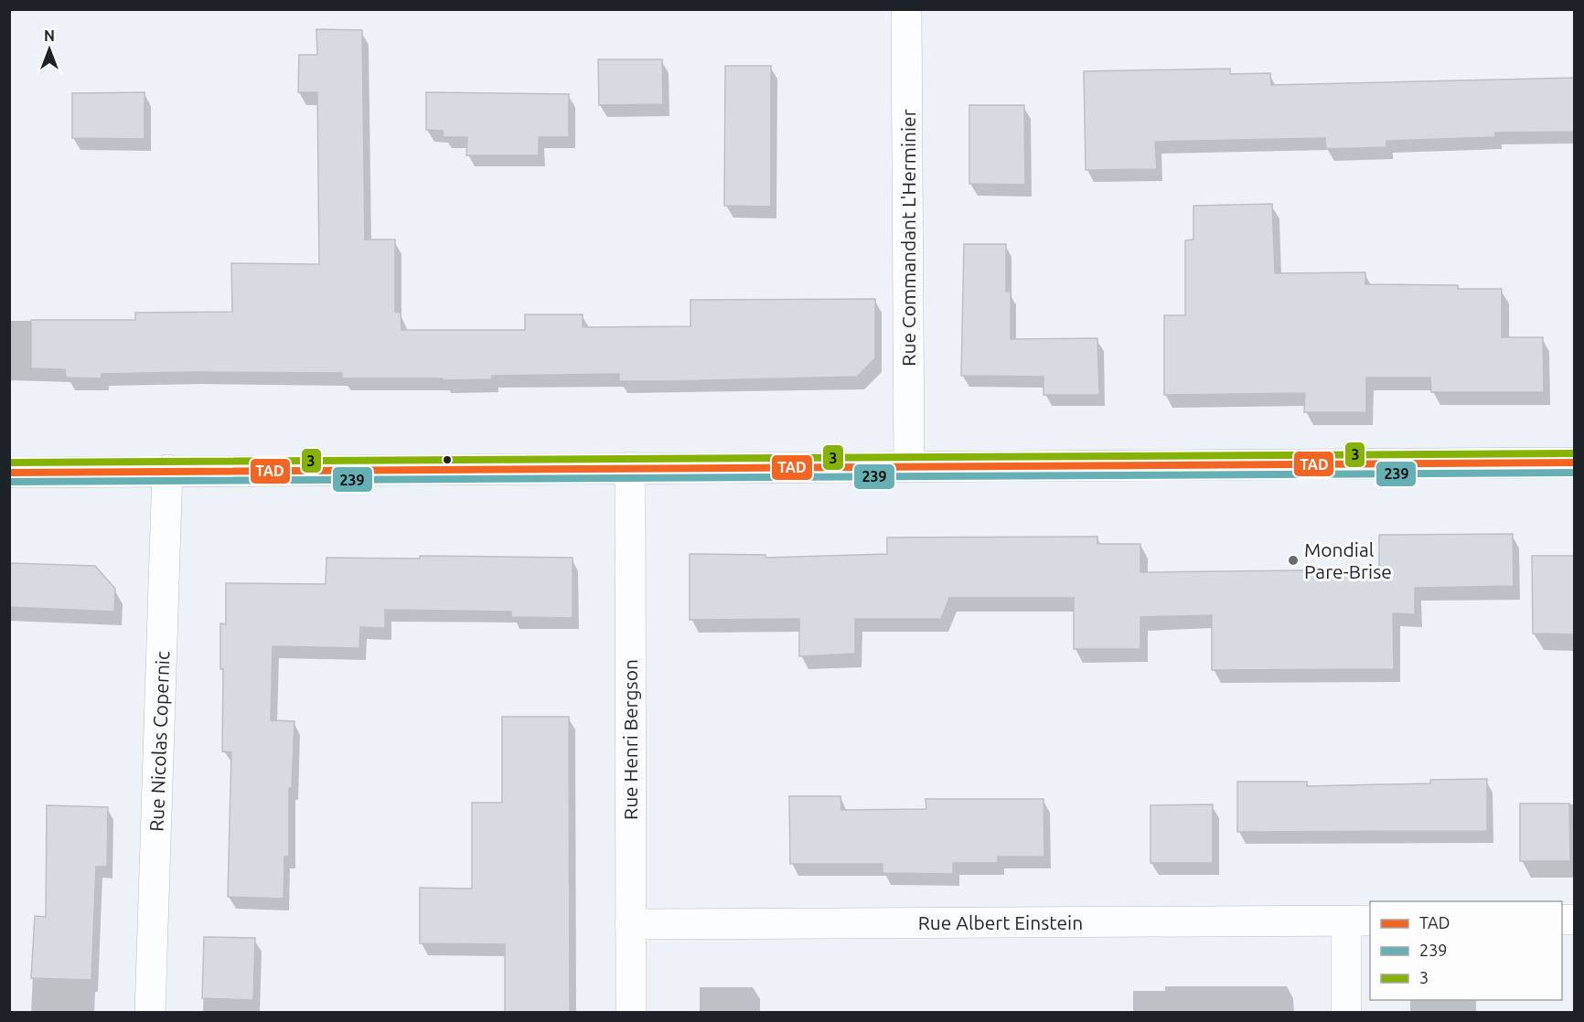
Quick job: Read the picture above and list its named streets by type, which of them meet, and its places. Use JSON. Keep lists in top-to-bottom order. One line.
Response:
{"streets":{"street":["Rue Commandant L'Herminier","Rue Henri Bergson","Rue Nicolas Copernic","Rue Albert Einstein"]},"crossings":[["Rue Henri Bergson","Rue Albert Einstein"]],"places":["Mondial Pare-Brise"],"lines":["transit line 3","transit line TAD","transit line 239"],"legend":["TAD","239","3"],"north":"top"}
